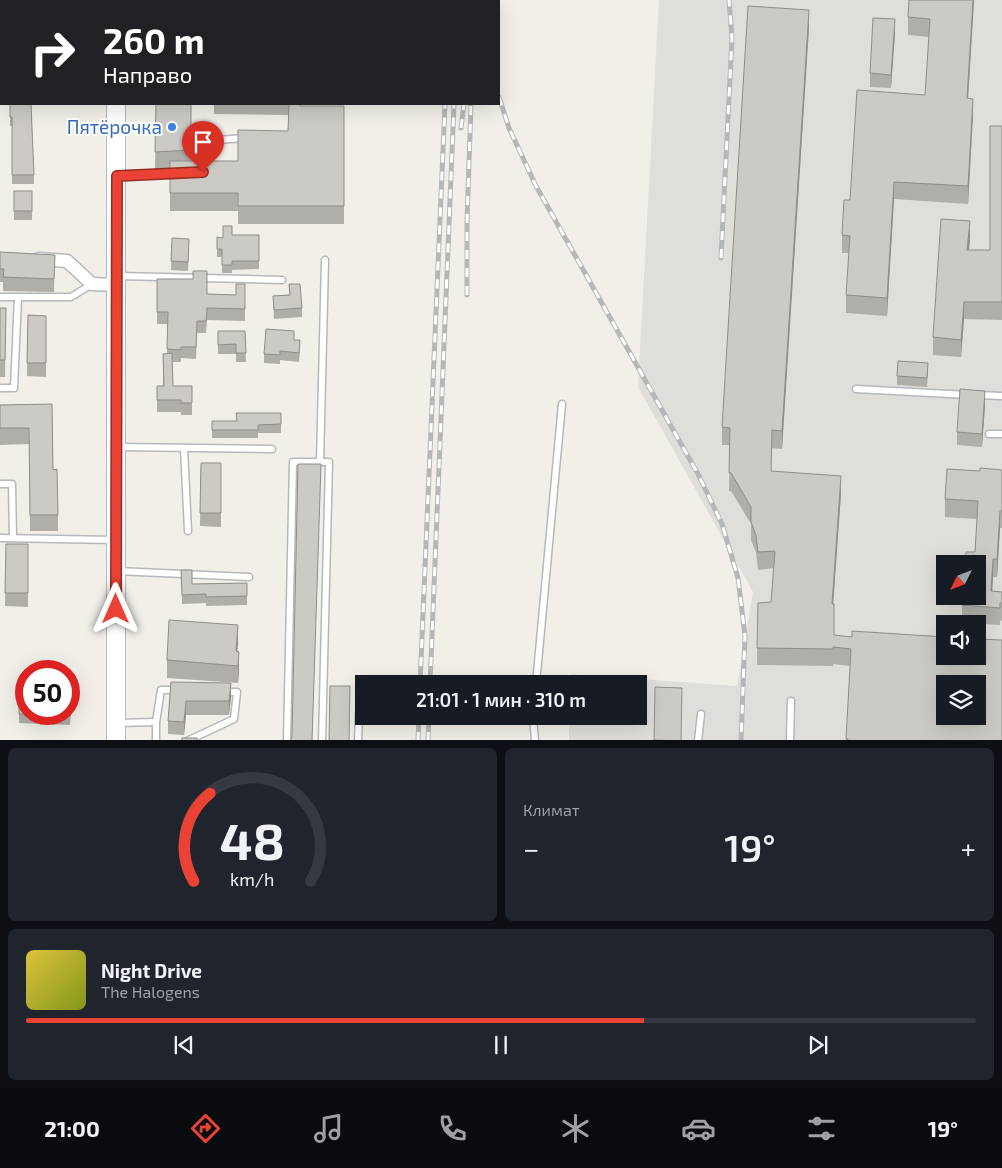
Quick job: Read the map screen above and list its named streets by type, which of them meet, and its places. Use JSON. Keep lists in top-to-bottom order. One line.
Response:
{"places":["Пятёрочка"],"north":"bottom left","page":{"turn":["260 m","Направо"],"limit":"50","trip":"21:01 · 1 мин · 310 m","tile":"Климат","heat":["−","19°","+"],"song":["Night Drive","The Halogens"],"tabs":["21:00","19°"],"gauge":["48","km/h"]}}
